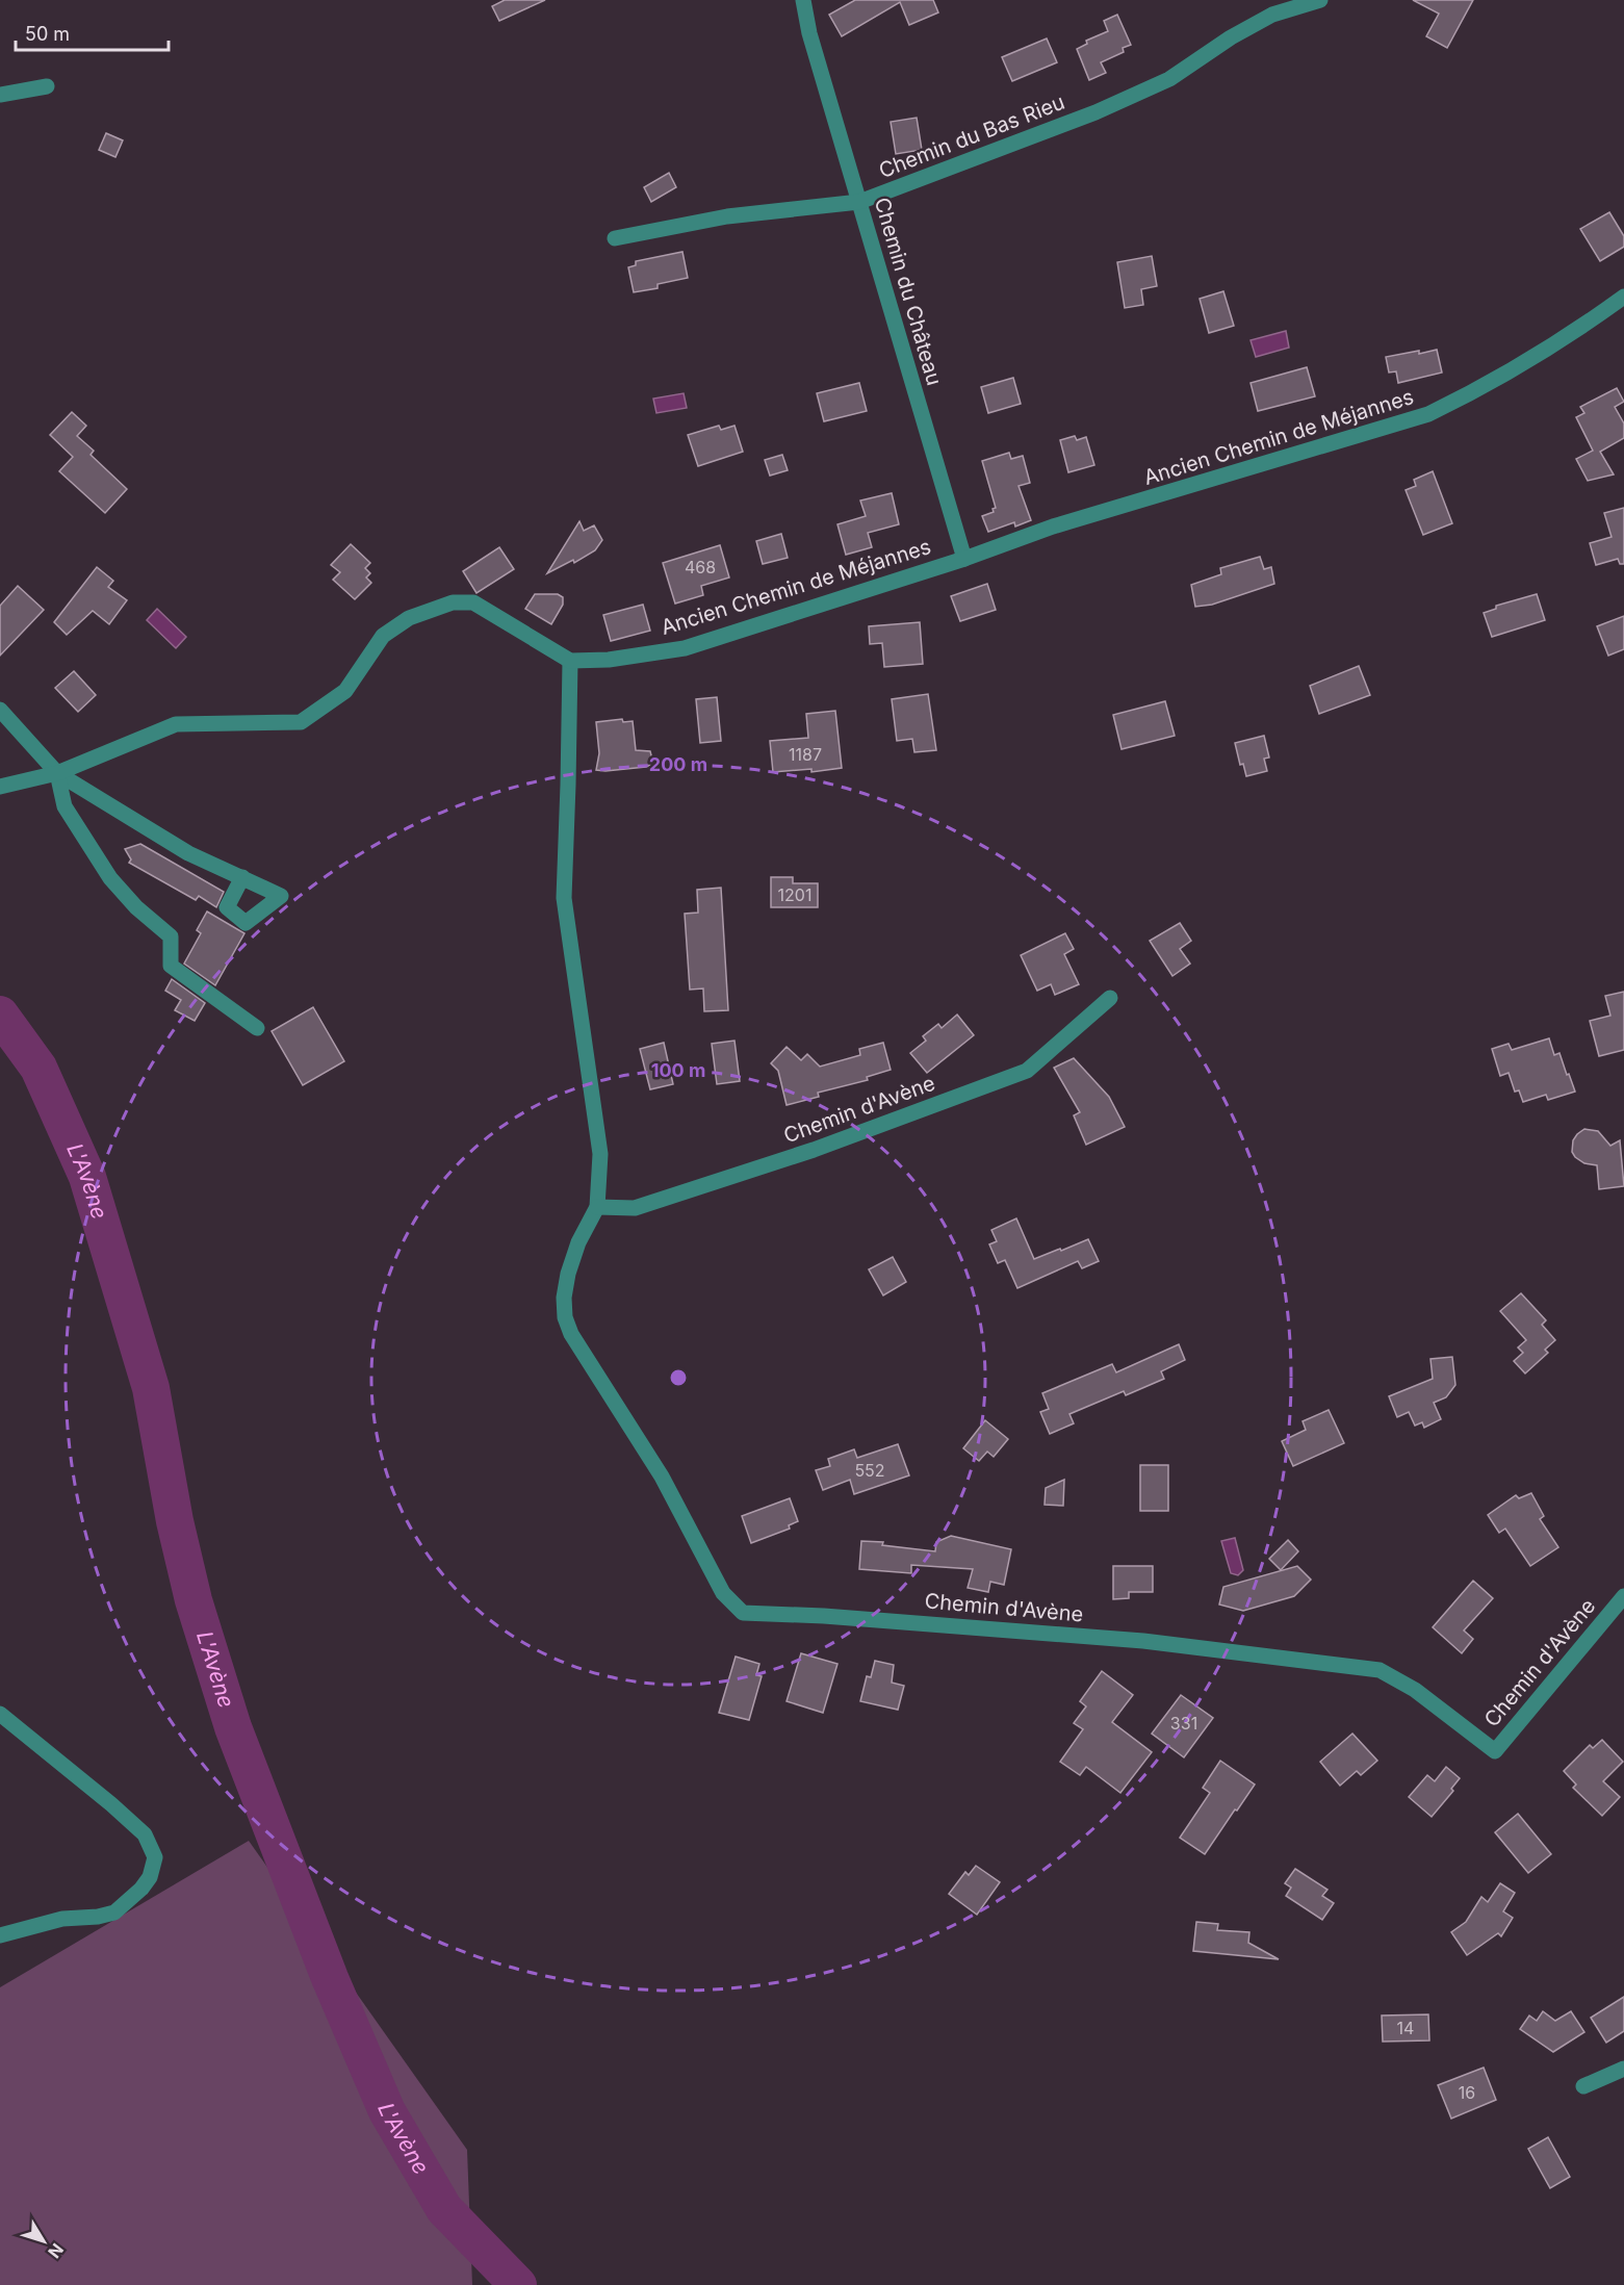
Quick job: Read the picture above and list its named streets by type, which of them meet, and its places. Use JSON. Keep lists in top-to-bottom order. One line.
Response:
{"streets":{"street":["Chemin du Bas Rieu","Chemin du Château","Ancien Chemin de Méjannes","Chemin d'Avène"]},"crossings":[["Chemin du Bas Rieu","Chemin du Château"],["Chemin du Château","Ancien Chemin de Méjannes"],["Ancien Chemin de Méjannes","Chemin d'Avène"]],"water":["L'Avène"],"house_numbers":["468","1187","1201","552","331","14","16"],"scale_bar":"50 m","north":"bottom right","rings":["200 m","100 m"]}
